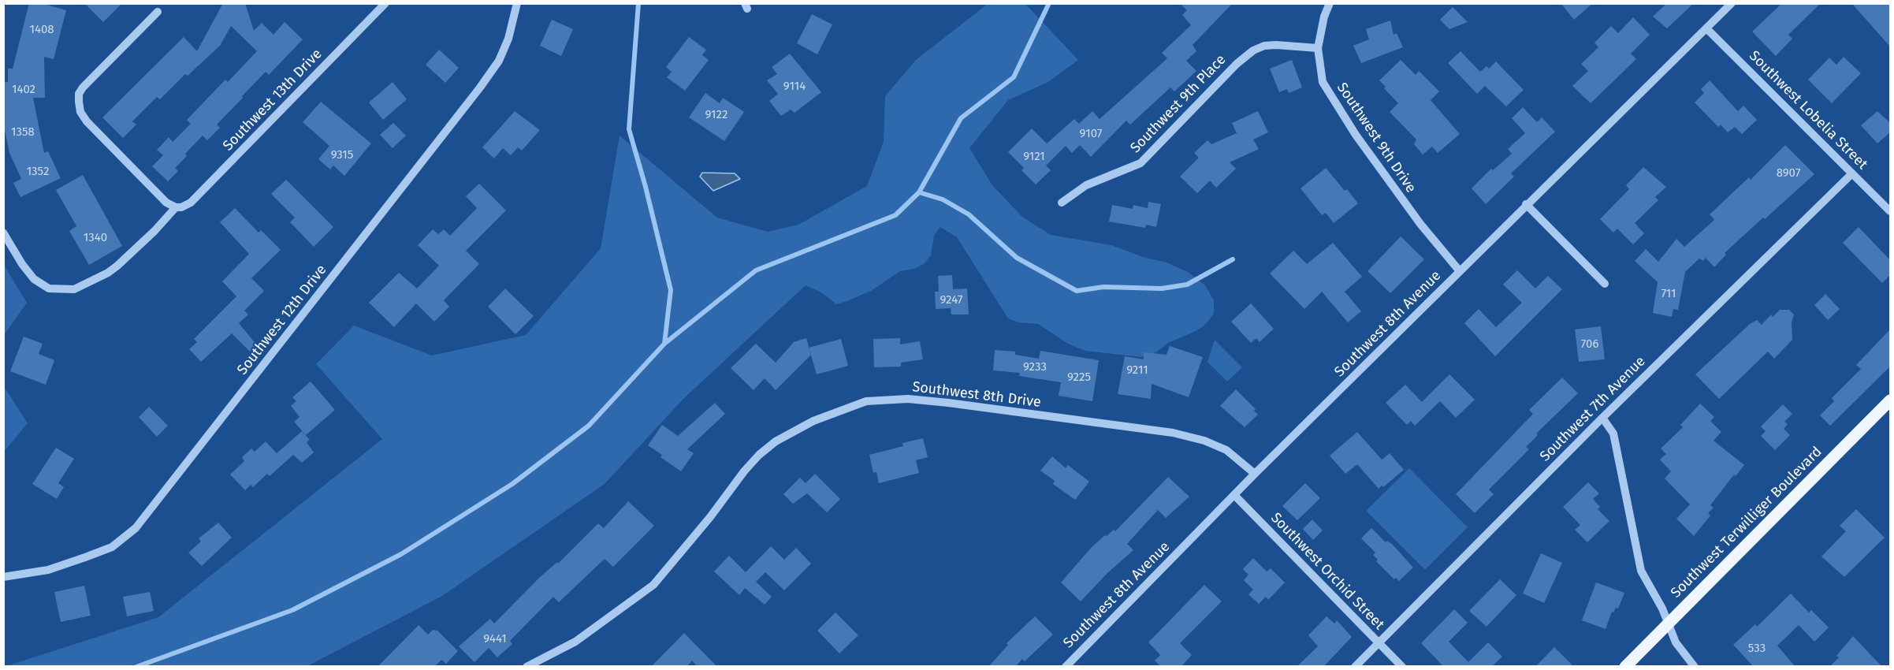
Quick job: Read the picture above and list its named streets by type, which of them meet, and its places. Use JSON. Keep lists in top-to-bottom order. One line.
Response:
{"streets":{"main road":["Southwest Terwilliger Boulevard"],"street":["Southwest 13th Drive","Southwest 9th Place","Southwest Lobelia Street","Southwest 9th Drive","Southwest 12th Drive","Southwest 8th Avenue","Southwest 8th Drive","Southwest 7th Avenue","Southwest Orchid Street"]},"crossings":[["Southwest 9th Place","Southwest 9th Drive"],["Southwest Lobelia Street","Southwest 8th Avenue"],["Southwest Lobelia Street","Southwest 7th Avenue"],["Southwest 9th Drive","Southwest 8th Avenue"],["Southwest 8th Avenue","Southwest 8th Drive"],["Southwest 8th Avenue","Southwest Orchid Street"],["Southwest 7th Avenue","Southwest Orchid Street"]],"house_numbers":["1408","9114","1402","9122","1358","9107","9315","9121","1352","8907","1340","711","9247","706","9233","9211","9225","9441","533"]}
